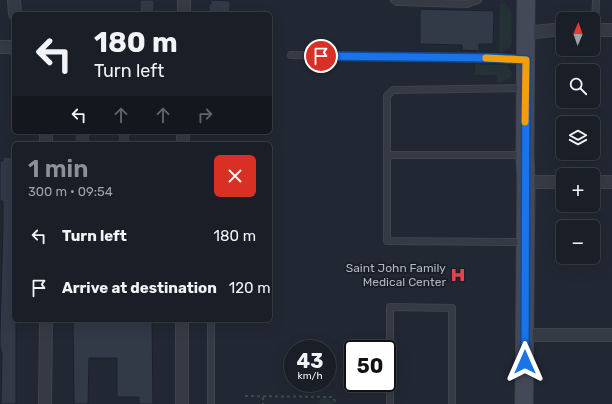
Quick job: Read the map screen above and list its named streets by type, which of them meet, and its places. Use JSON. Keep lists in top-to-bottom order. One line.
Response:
{"places":{"hospital":["Saint John Family Medical Center"]},"north":"top","page":{"map_buttons":["+","−"],"turn":["180 m","Turn left"],"heading":["1 min","300 m · 09:54"],"list":[{"name":"Turn left","value":"180 m"},{"name":"Arrive at destination","value":"120 m"}],"speed":"43 km/h","limit":"50"}}
